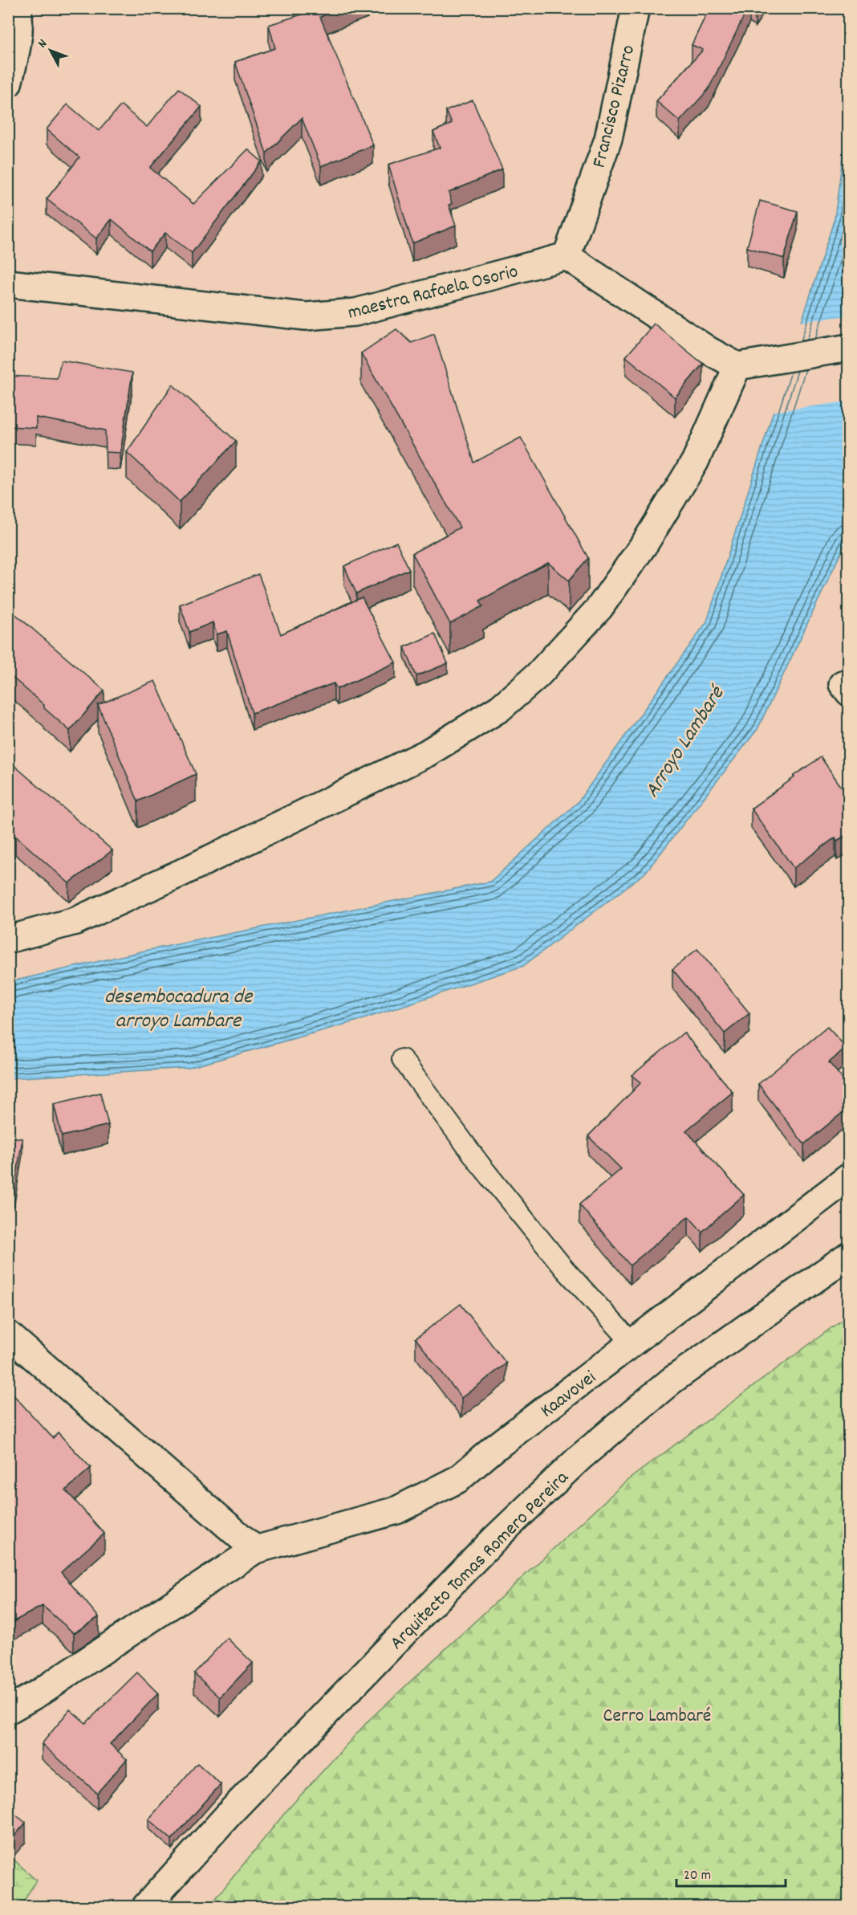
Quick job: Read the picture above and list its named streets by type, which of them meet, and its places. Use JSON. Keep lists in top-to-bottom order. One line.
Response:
{"streets":{"street":["Francisco Pizarro","maestra Rafaela Osorio","Kaavovei","Arquitecto Tomas Romero Pereira"]},"crossings":[["Francisco Pizarro","maestra Rafaela Osorio"]],"water":["Arroyo Lambaré","desembocadura de arroyo Lambare"],"parks":["Cerro Lambaré"],"scale_bar":"20 m","north":"top left"}
